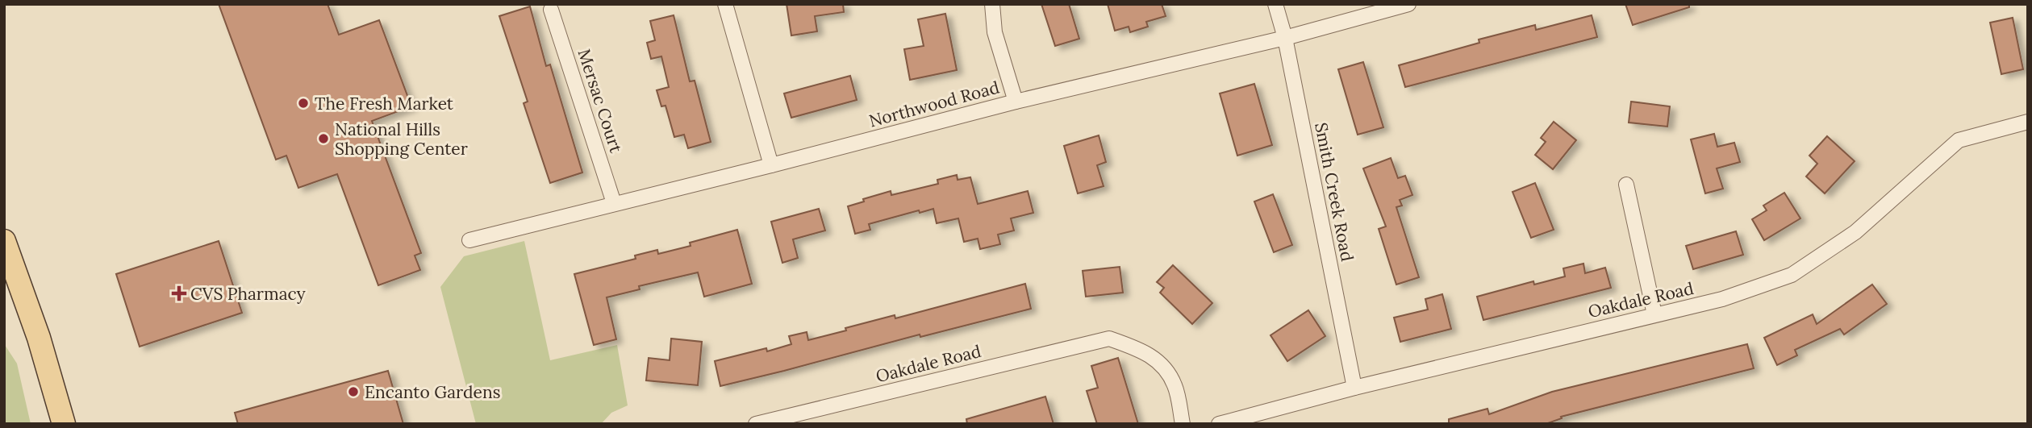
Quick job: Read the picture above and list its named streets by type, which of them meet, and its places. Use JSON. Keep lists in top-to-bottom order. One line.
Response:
{"streets":{"street":["Mersac Court","Northwood Road","Smith Creek Road","Oakdale Road"]},"crossings":[["Mersac Court","Northwood Road"],["Northwood Road","Smith Creek Road"],["Smith Creek Road","Oakdale Road"]],"places":{"other":["The Fresh Market","National Hills Shopping Center","Encanto Gardens"],"health":["CVS Pharmacy"]}}
